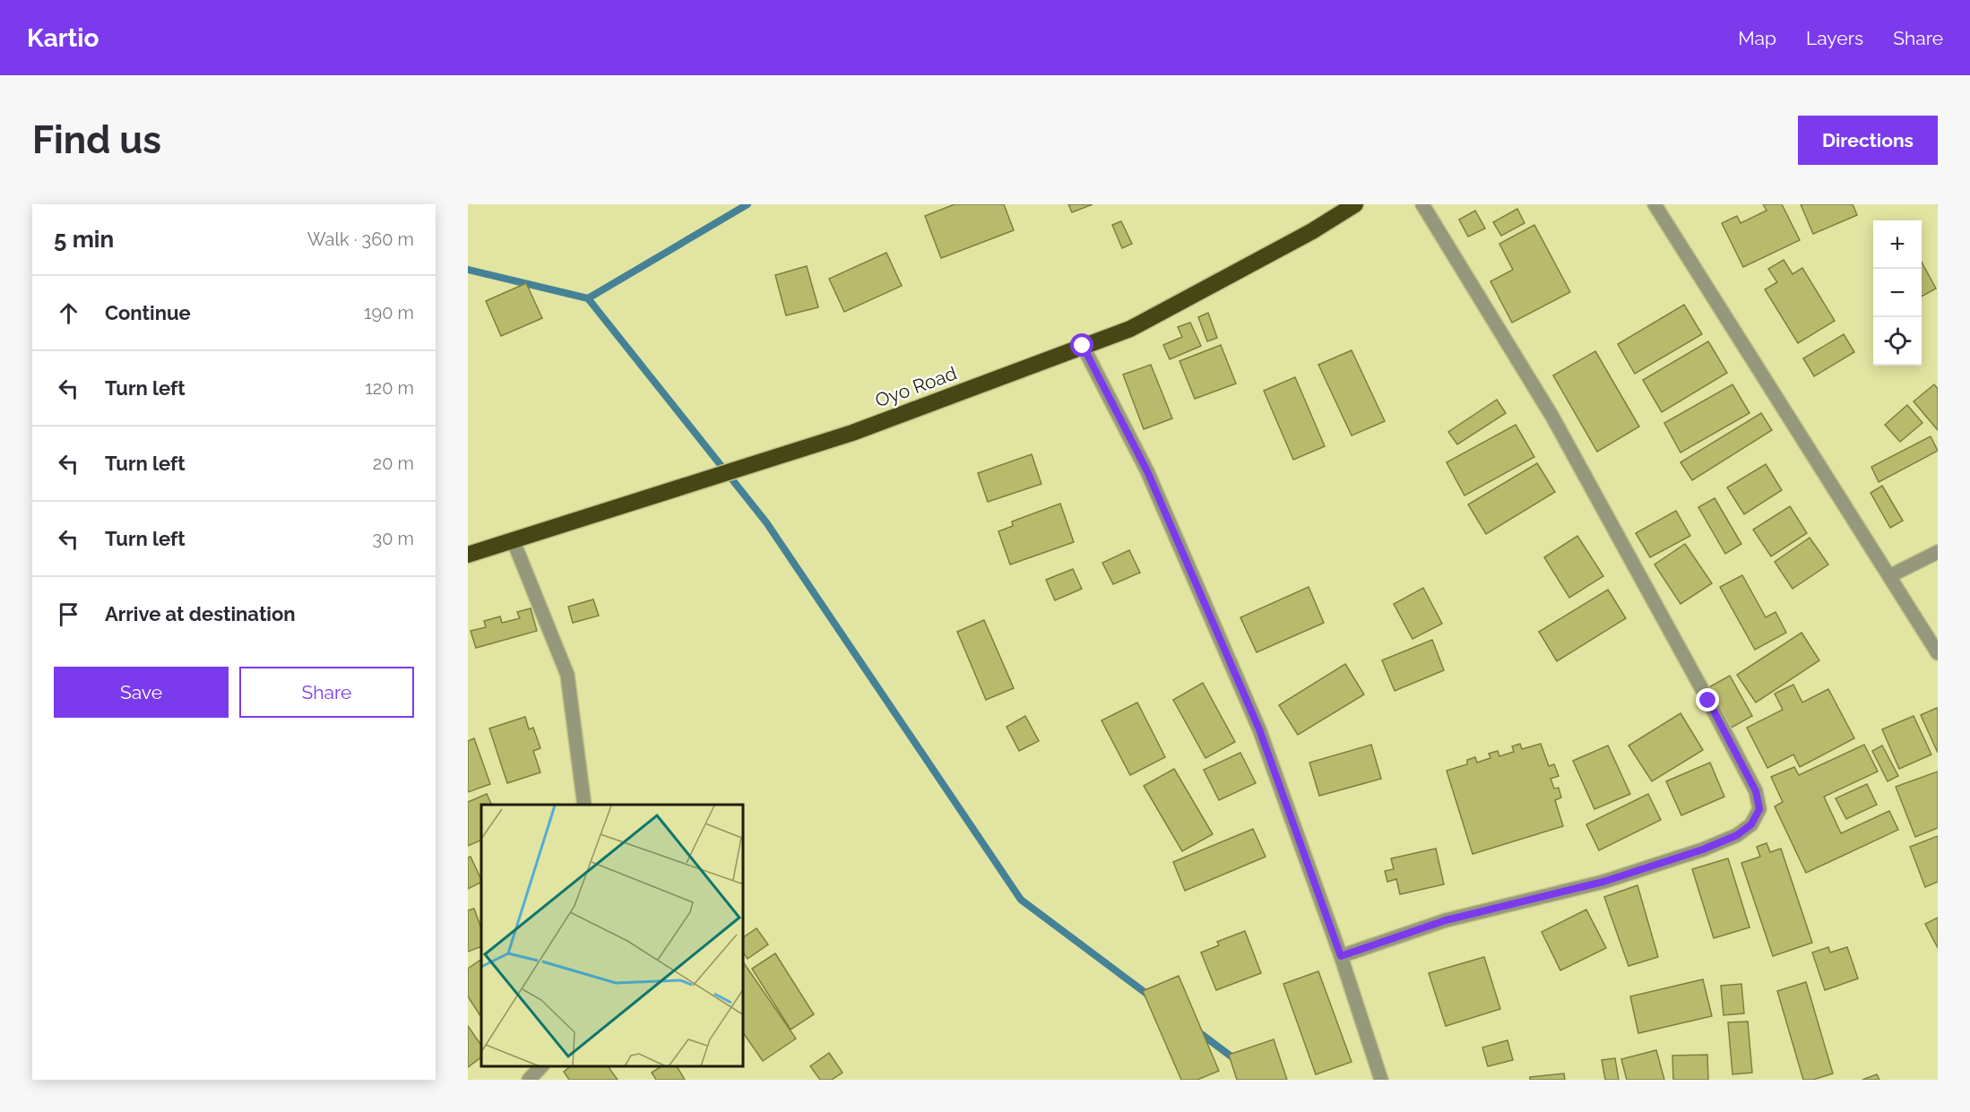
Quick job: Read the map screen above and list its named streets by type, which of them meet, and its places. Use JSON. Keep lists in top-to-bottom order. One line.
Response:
{"streets":{"highway":["Oyo Road"]},"page":{"header":"Kartio","nav":["Map","Layers","Share"],"buttons":["Directions",["Save","Share"]],"title":"Find us","heading":["5 min","Walk · 360 m"],"map_buttons":["+","−"],"list":[["Continue","190 m"],["Turn left","120 m"],["Turn left","20 m"],["Turn left","30 m"],"Arrive at destination"]}}
